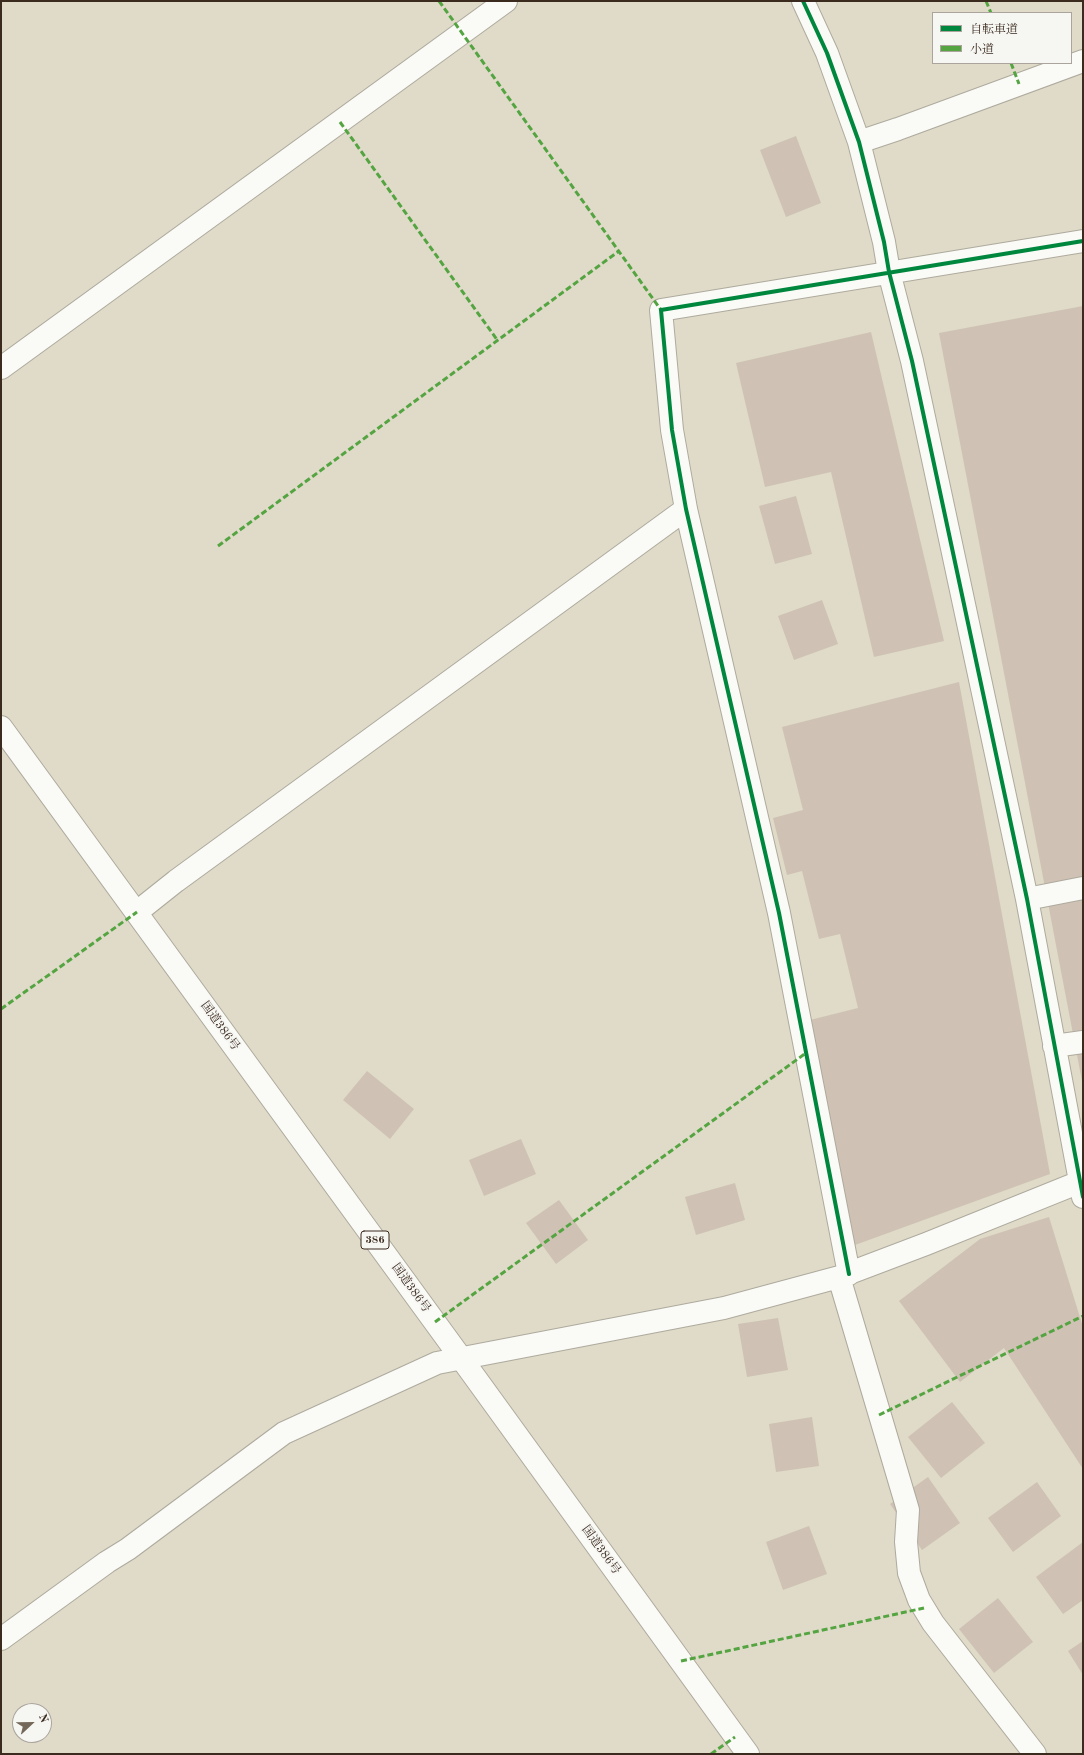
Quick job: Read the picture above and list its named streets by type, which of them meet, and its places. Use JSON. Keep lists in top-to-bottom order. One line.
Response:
{"streets":{"main road":["国道386号","386"]},"legend":["自転車道","小道"],"north":"right"}
